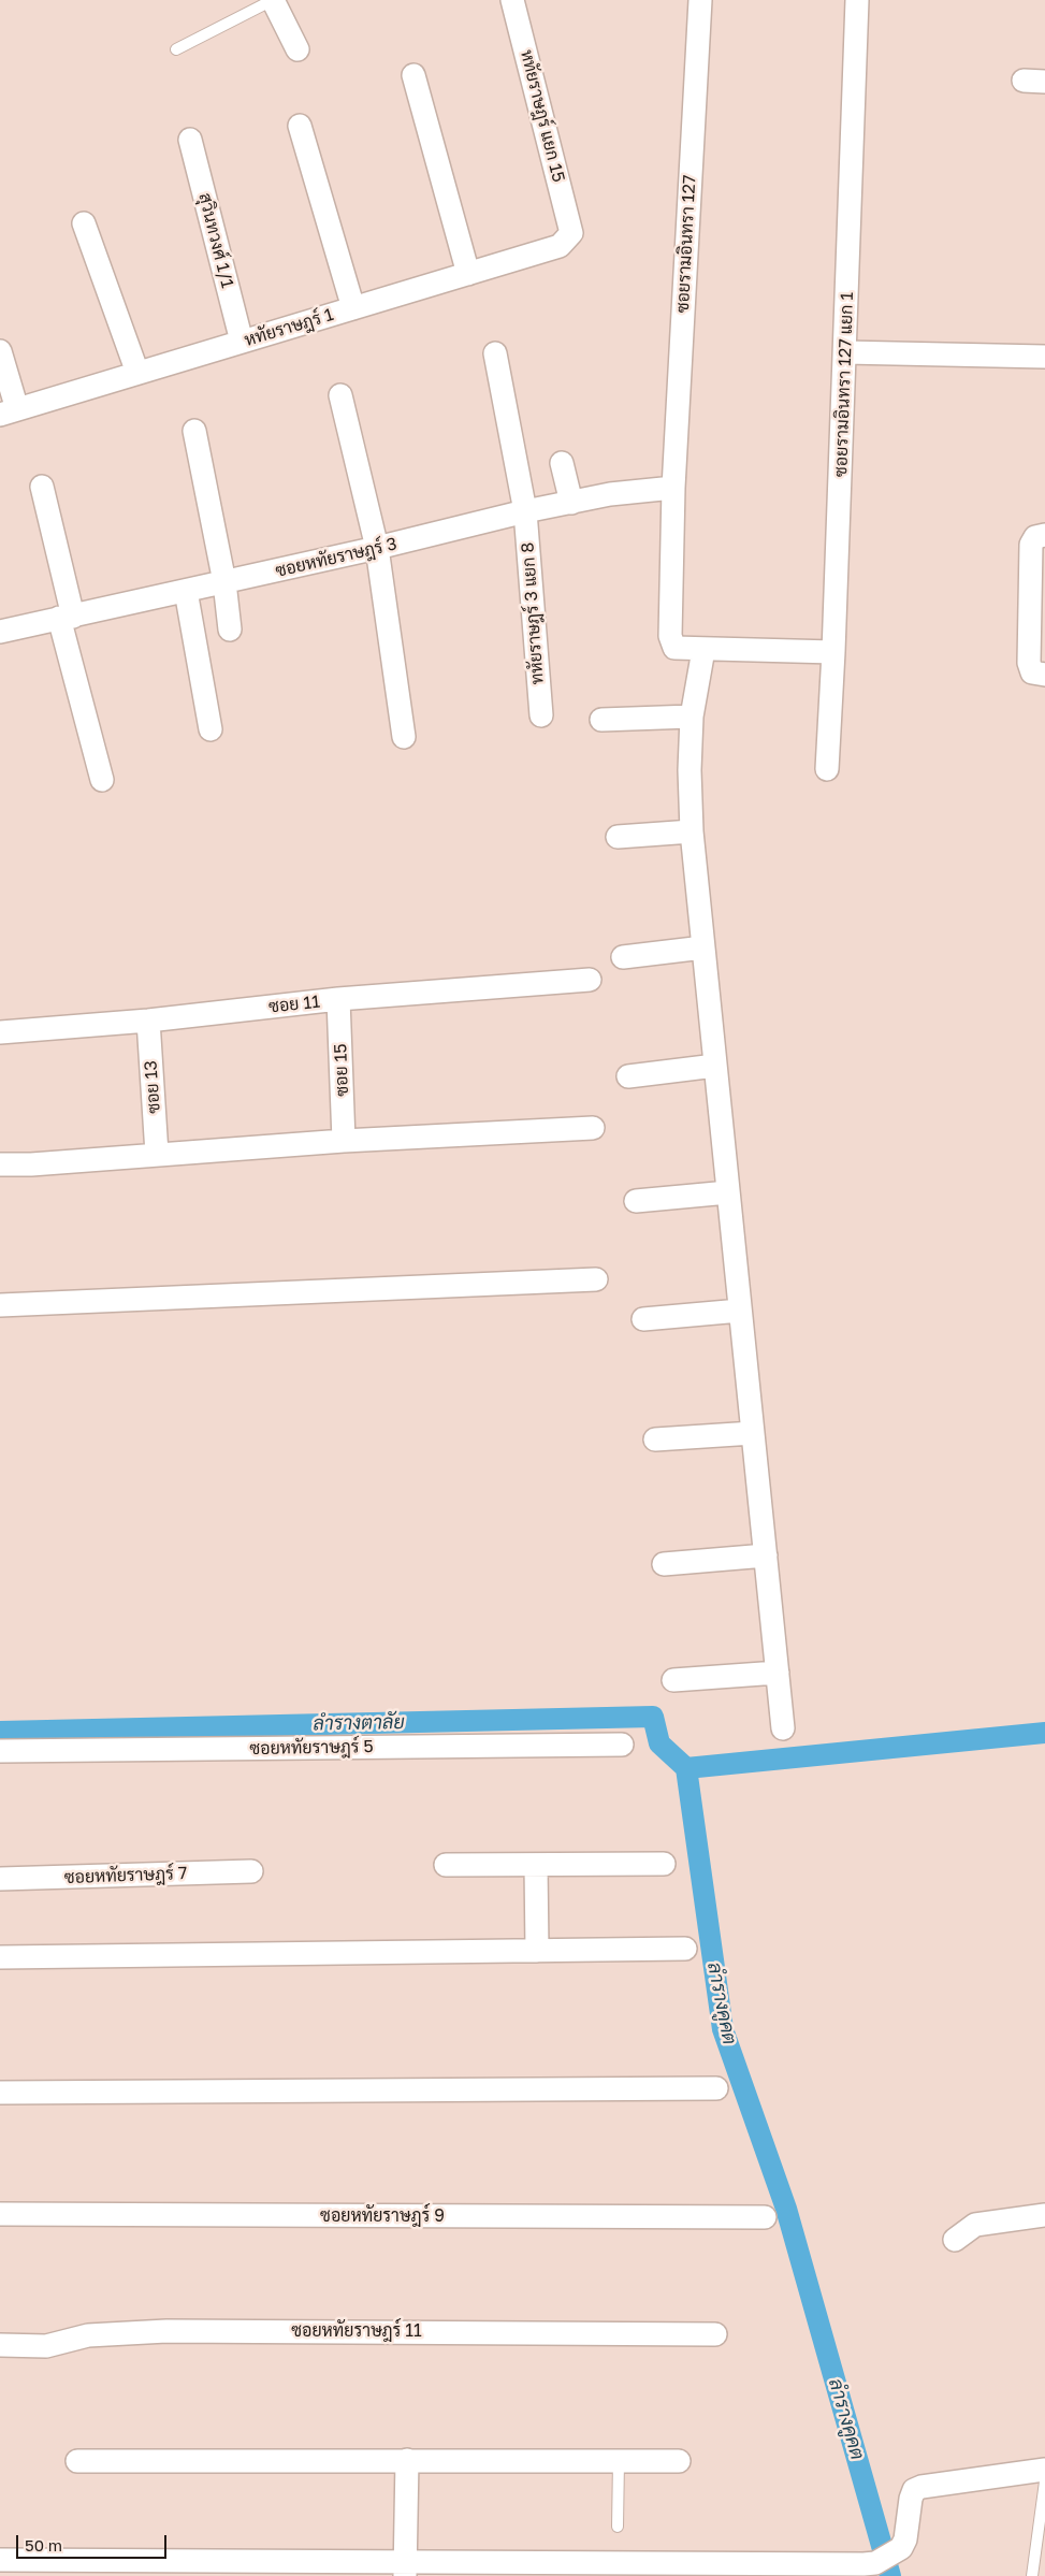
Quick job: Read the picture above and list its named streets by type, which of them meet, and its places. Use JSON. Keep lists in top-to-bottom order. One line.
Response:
{"streets":{"street":["หทัยราษฎร์ แยก 15","สุวินทวงศ์ 1/1","ซอยรามอินทรา 127","หทัยราษฎร์ 1","ซอยรามอินทรา 127 แยก 1","ซอยหทัยราษฎร์ 3","ทหัยราษฎร์ 3 แยก 8","ซอย 11","ซอย 15","ซอย 13","ซอยหทัยราษฎร์ 5","ซอยหทัยราษฎร์ 7","ซอยหทัยราษฎร์ 9","ซอยหทัยราษฎร์ 11"]},"crossings":[["หทัยราษฎร์ แยก 15","หทัยราษฎร์ 1"],["สุวินทวงศ์ 1/1","หทัยราษฎร์ 1"],["ซอยรามอินทรา 127","ซอยหทัยราษฎร์ 3"],["ซอยหทัยราษฎร์ 3","ทหัยราษฎร์ 3 แยก 8"],["ซอย 11","ซอย 15"],["ซอย 11","ซอย 13"]],"water":["ลำรางตาลัย","ลำรางคูคต"],"scale_bar":"50 m"}
